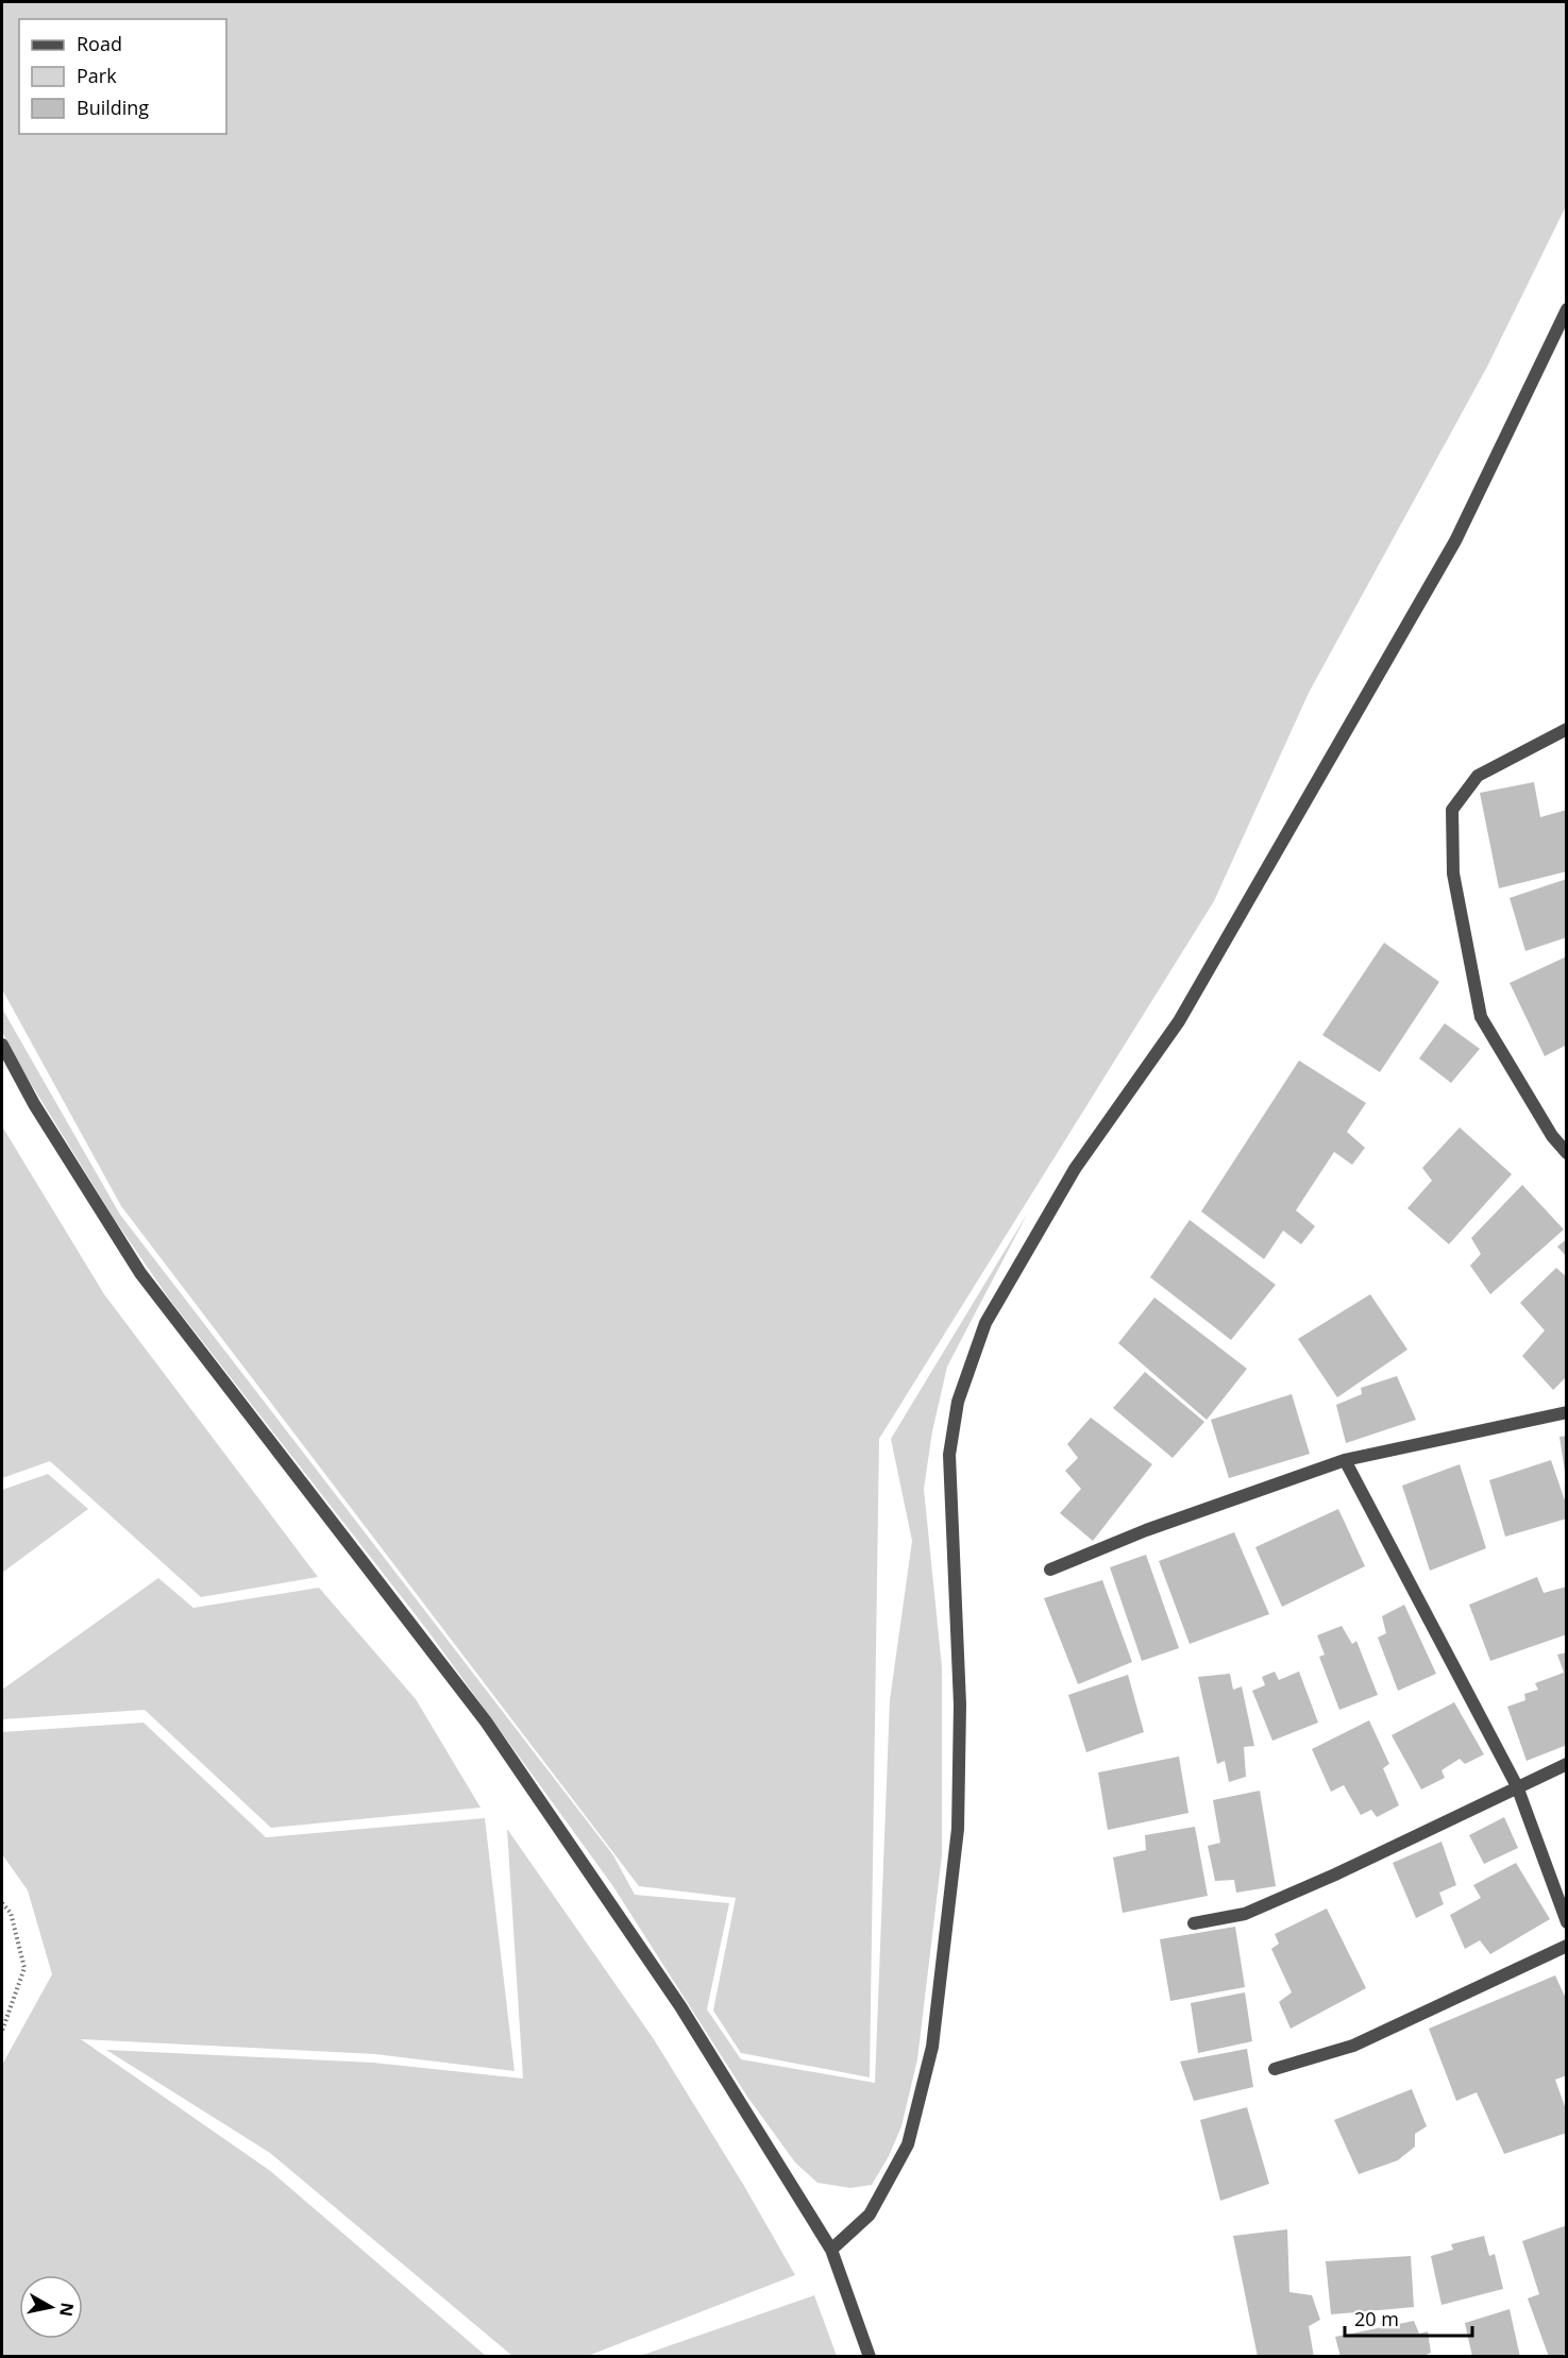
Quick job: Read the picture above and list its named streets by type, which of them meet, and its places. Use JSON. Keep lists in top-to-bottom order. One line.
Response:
{"legend":["Road","Park","Building"],"scale_bar":"20 m","north":"right"}
